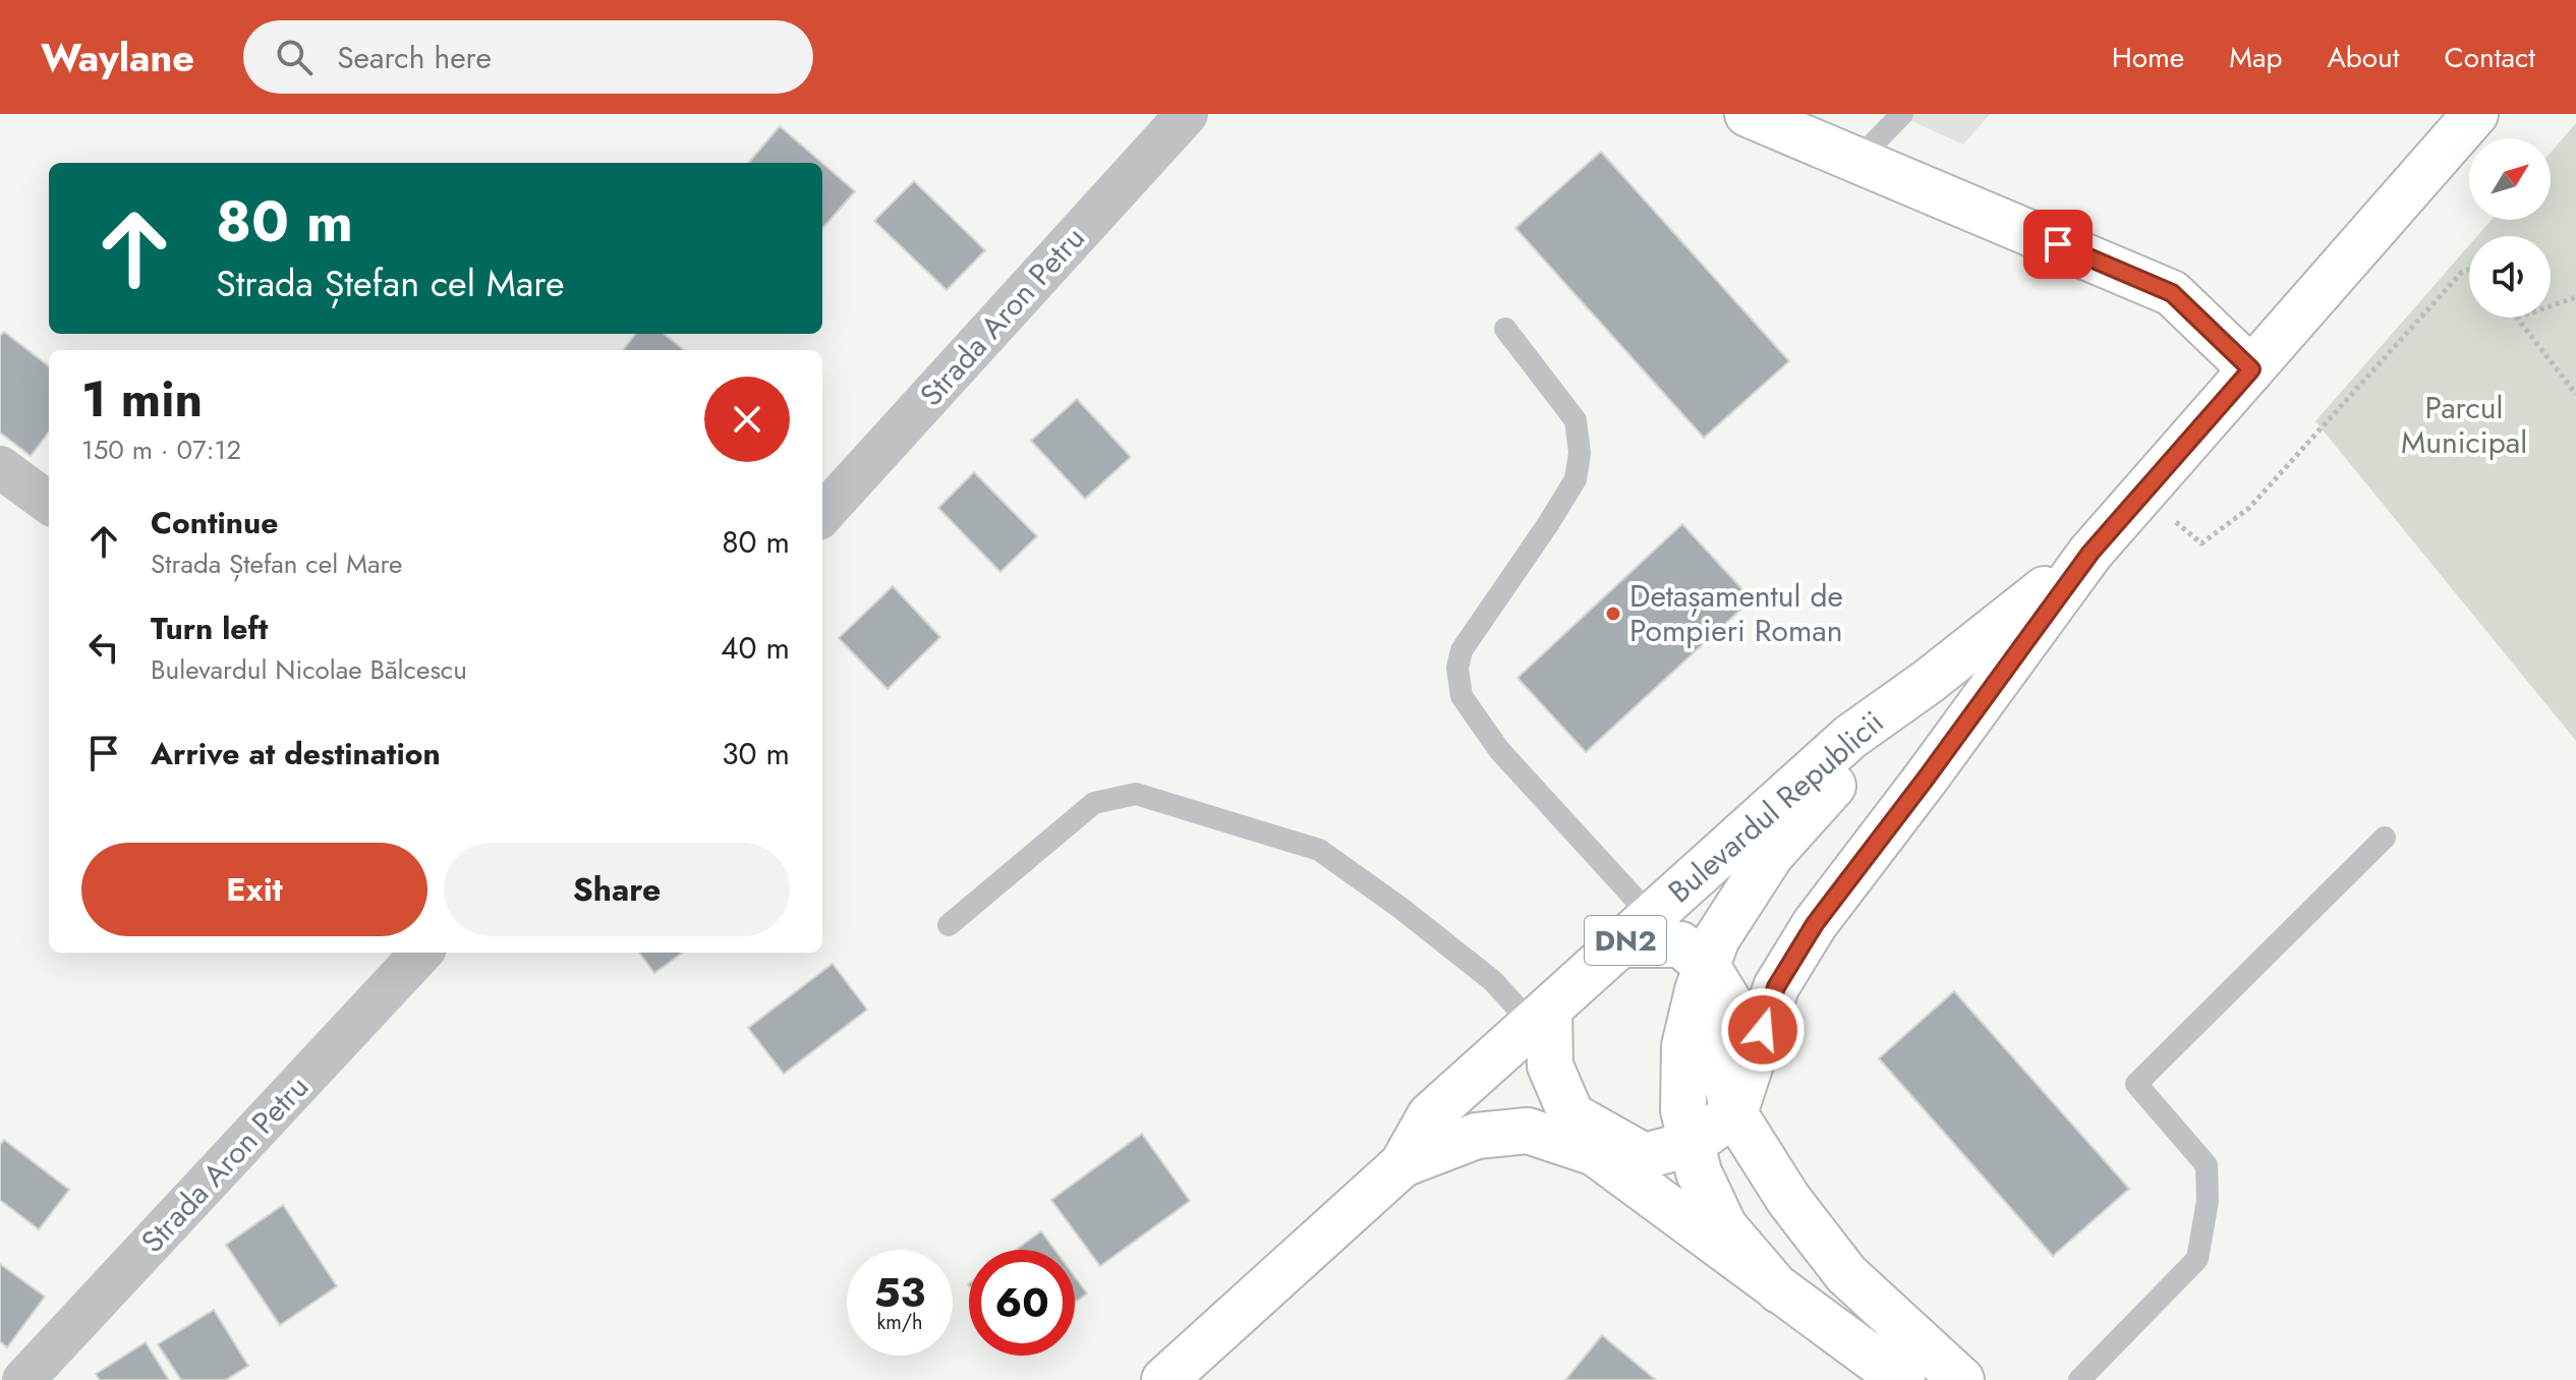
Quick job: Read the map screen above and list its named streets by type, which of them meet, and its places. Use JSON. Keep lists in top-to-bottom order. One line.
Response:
{"streets":{"main road":["Bulevardul Republicii","DN2"],"street":["Strada Aron Petru"]},"crossings":[["Bulevardul Republicii","DN2"]],"parks":["Parcul Municipal"],"places":["Detașamentul de Pompieri Roman"],"north":"top right","page":{"header":"Waylane","search":"Search here","nav":["Home","Map","About","Contact"],"turn":["80 m","Strada Ștefan cel Mare"],"heading":["1 min","150 m · 07:12"],"list":[{"name":"Continue","note":"Strada Ștefan cel Mare","value":"80 m"},{"name":"Turn left","note":"Bulevardul Nicolae Bălcescu","value":"40 m"},{"name":"Arrive at destination","value":"30 m"}],"buttons":["Exit","Share"],"speed":"53 km/h","limit":"60"}}
